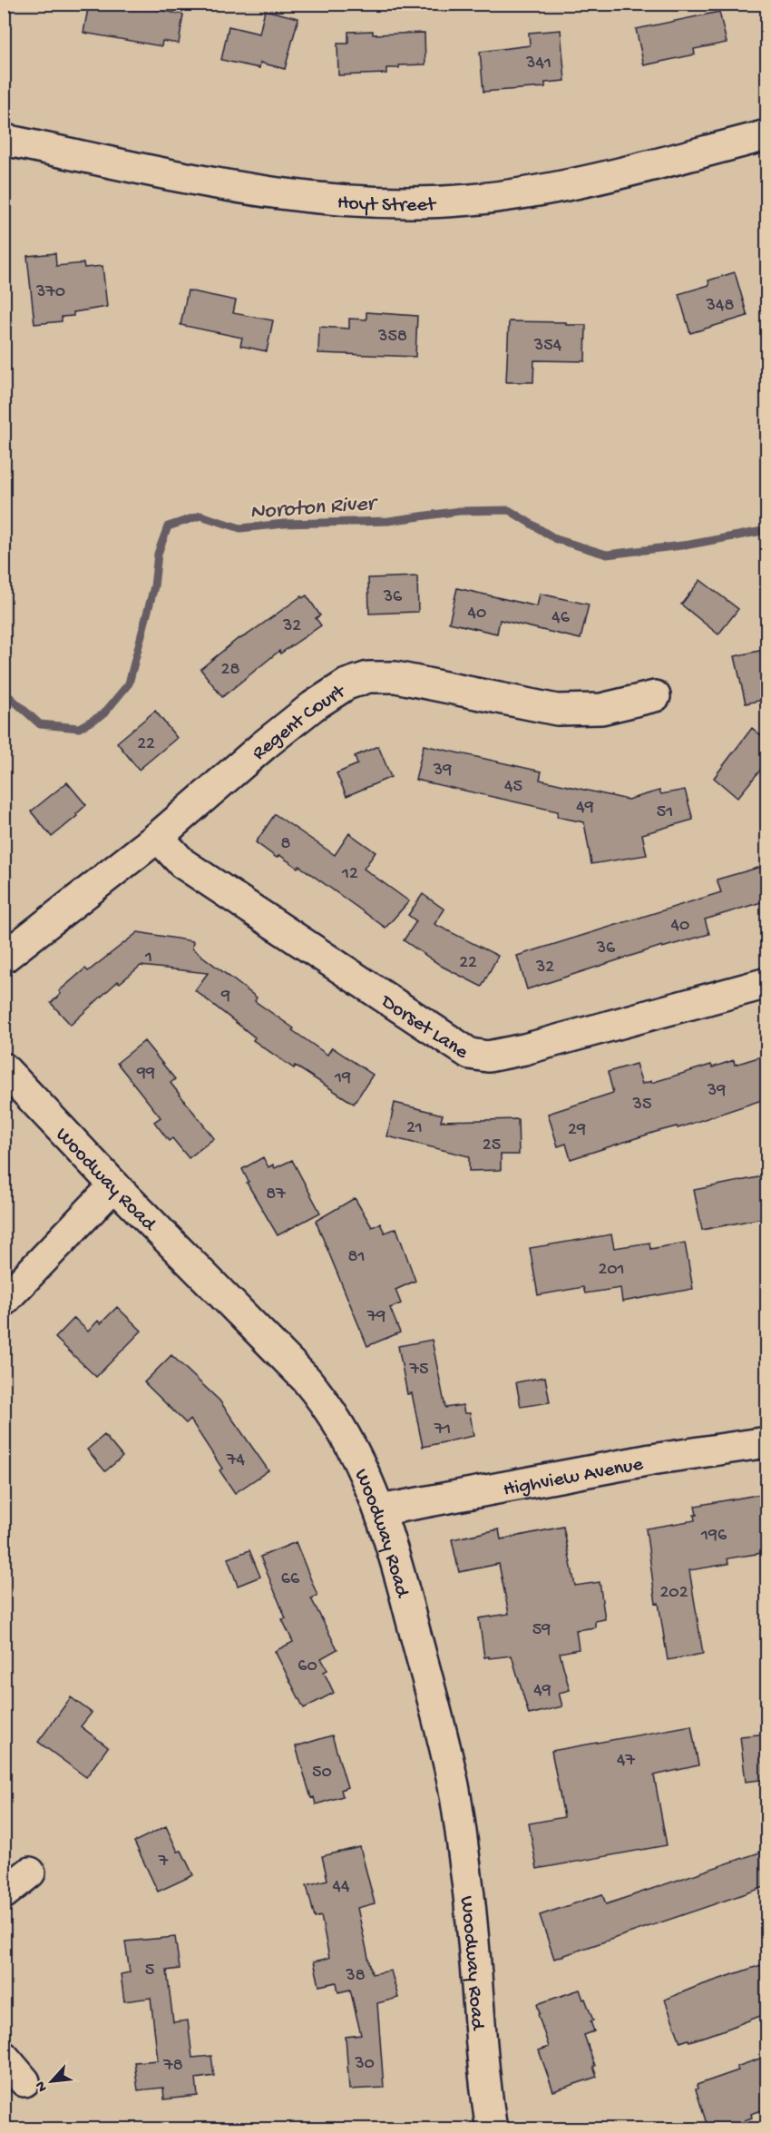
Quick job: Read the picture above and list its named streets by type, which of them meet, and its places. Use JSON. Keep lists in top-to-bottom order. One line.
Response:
{"streets":{"street":["Hoyt Street","Regent Court","Dorset Lane","Woodway Road","Highview Avenue"]},"crossings":[["Regent Court","Dorset Lane"],["Woodway Road","Highview Avenue"]],"water":["Noroton River"],"house_numbers":["341","370","348","358","354","36","40","46","32","28","22","39","45","49","51","8","12","40","36","1","22","32","9","99","19","39","35","21","29","25","87","81","201","79","75","71","74","196","66","202","59","60","49","47","50","7","44","5","38","30","78"],"north":"bottom left"}
